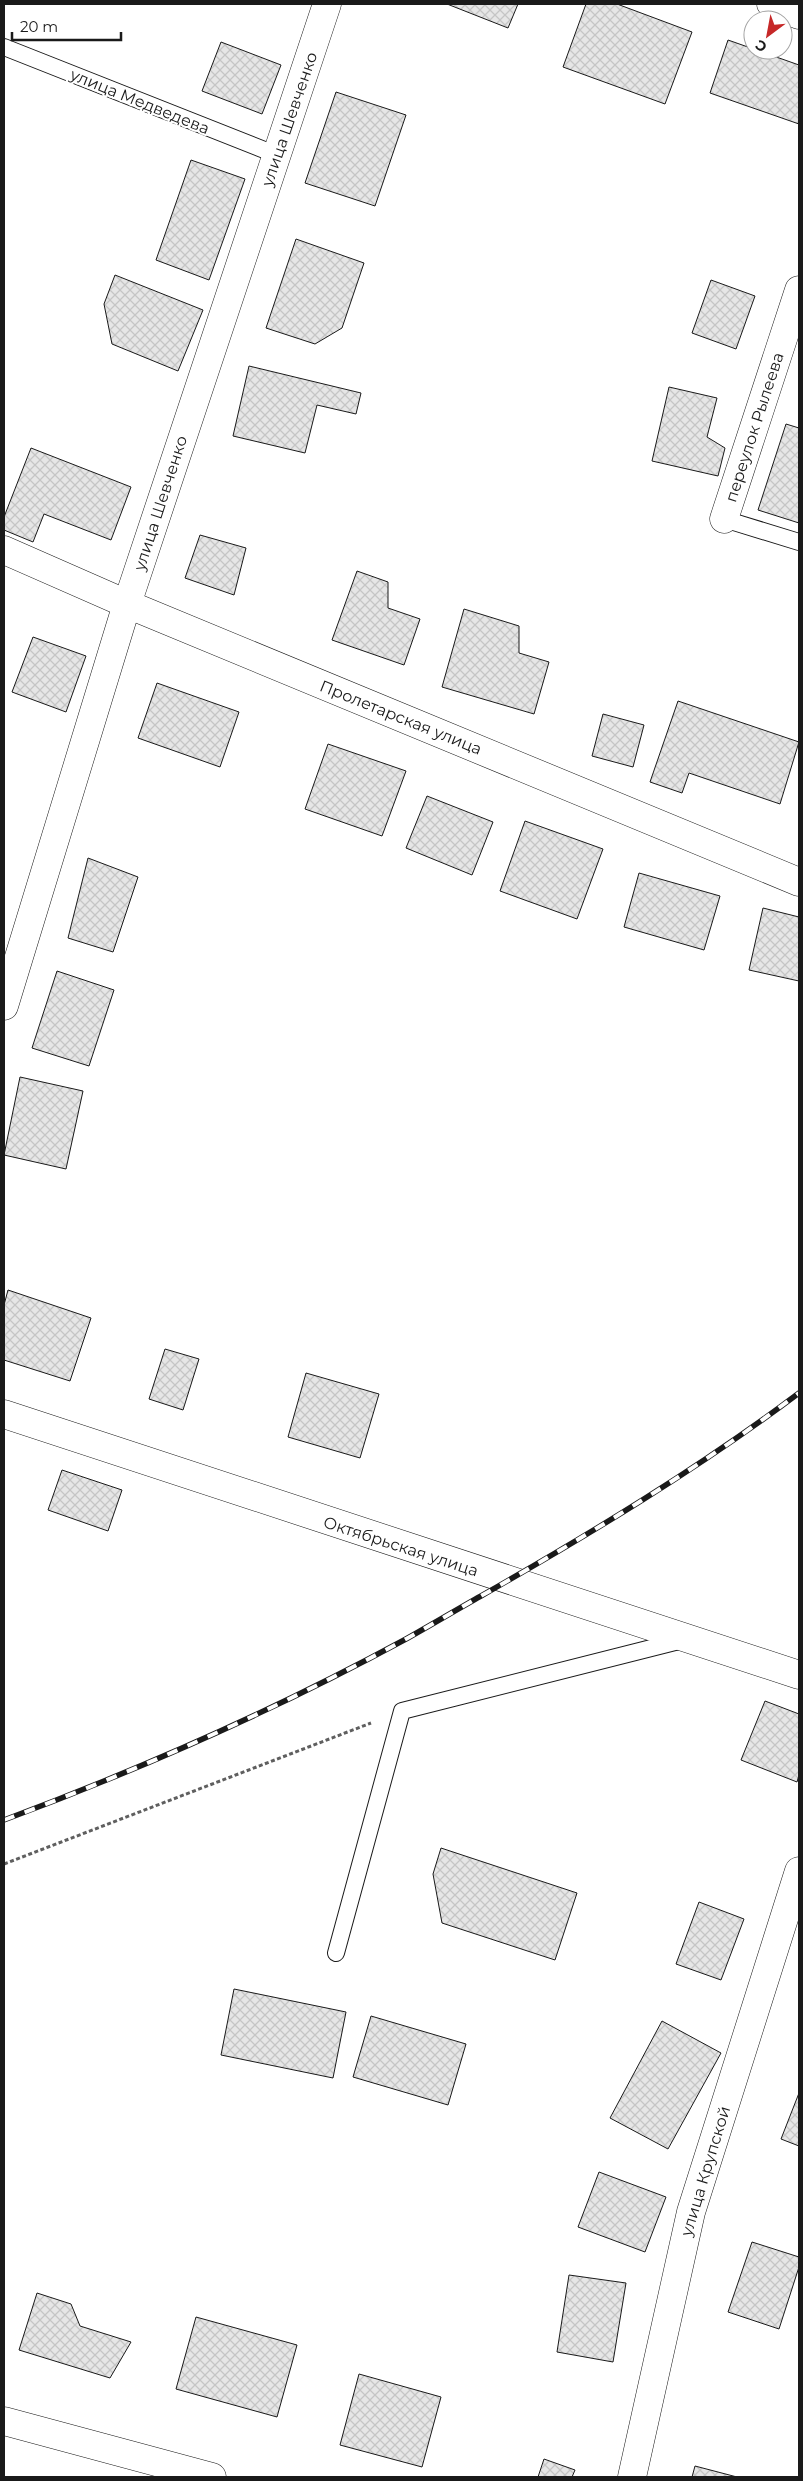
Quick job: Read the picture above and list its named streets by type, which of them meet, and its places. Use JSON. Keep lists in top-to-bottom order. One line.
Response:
{"streets":{"street":["улица Шевченко","переулок Рылеева","Пролетарская улица","Октябрьская улица","улица Крупской"],"lane":["улица Медведева"]},"crossings":[["улица Медведева","улица Шевченко"],["улица Шевченко","Пролетарская улица"]],"scale_bar":"20 m","north":"bottom left"}
